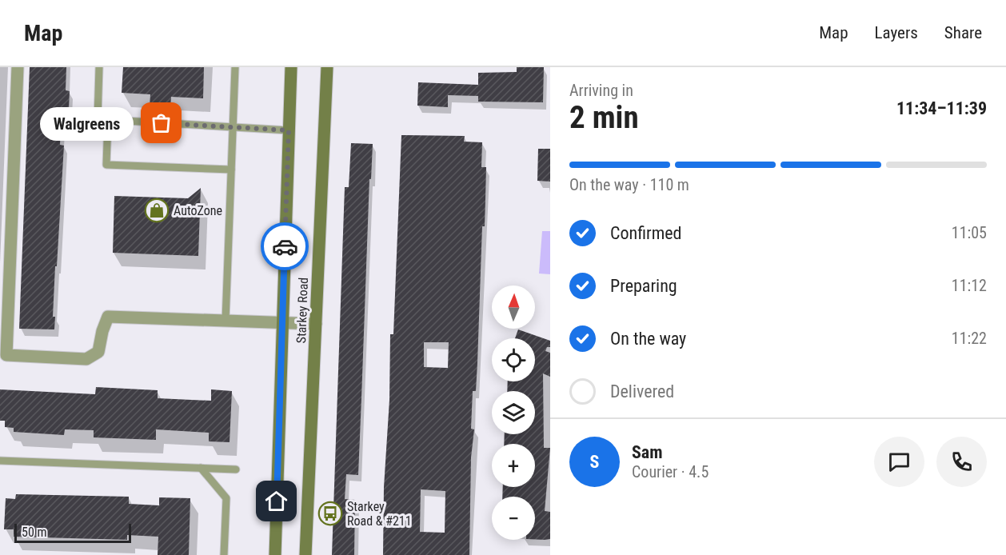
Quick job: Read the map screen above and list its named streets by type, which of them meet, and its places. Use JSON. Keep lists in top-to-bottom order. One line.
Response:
{"streets":{"main road":["Starkey Road"]},"places":{"other":["Walgreens"],"shop":["AutoZone"],"bus stop":["Starkey Road & #211"]},"scale_bar":"50 m","north":"top","page":{"header":"Map","nav":["Map","Layers","Share"],"heading":["2 min","Arriving in","11:34–11:39"],"panel":["Sam","Courier · 4.5"],"bubble":"Walgreens","bar":"On the way · 110 m","list":[["Confirmed","11:05"],["Preparing","11:12"],["On the way","11:22"],"Delivered"],"map_buttons":["+","−"],"round":"S","scale":"50 m"}}
